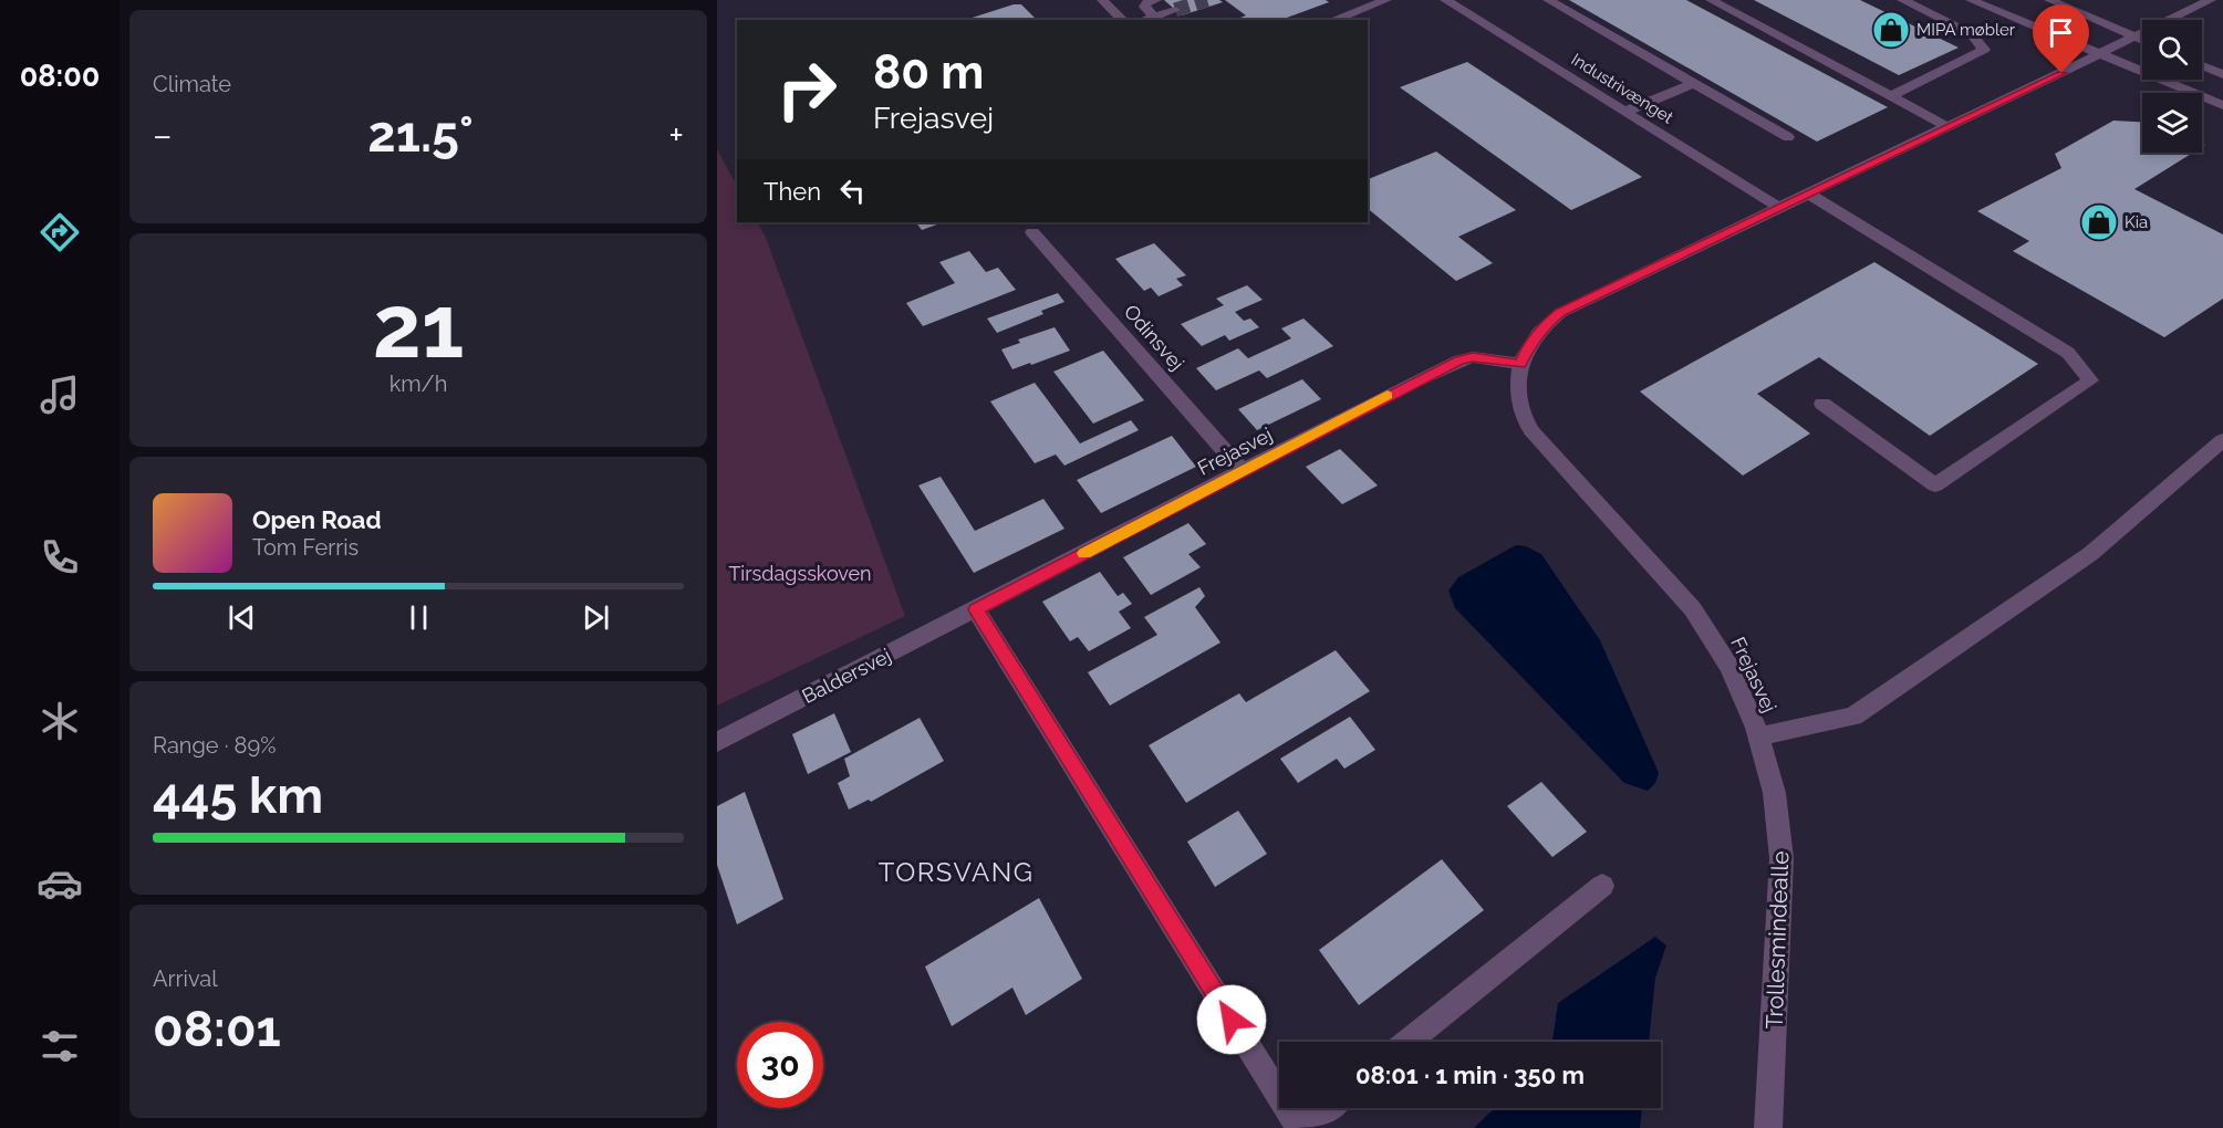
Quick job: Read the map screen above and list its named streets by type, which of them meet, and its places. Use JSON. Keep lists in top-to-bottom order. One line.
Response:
{"streets":{"street":["Industrivænget","Odinsvej","Frejasvej","Baldersvej","Trollesmindealle"]},"crossings":[["Odinsvej","Frejasvej"],["Frejasvej","Baldersvej"],["Frejasvej","Trollesmindealle"]],"districts":["TORSVANG"],"parks":["Tirsdagsskoven"],"places":{"shop":["MIPA møbler","Kia"]},"page":{"tabs":"08:00","tile":["Climate",["21","km/h"],["Range · 89%","445 km"],["Arrival","08:01"]],"turn":["80 m","Frejasvej"],"heat":["−","21.5°","+"],"then":"Then","song":["Open Road","Tom Ferris"],"limit":"30","trip":"08:01 · 1 min · 350 m"}}
